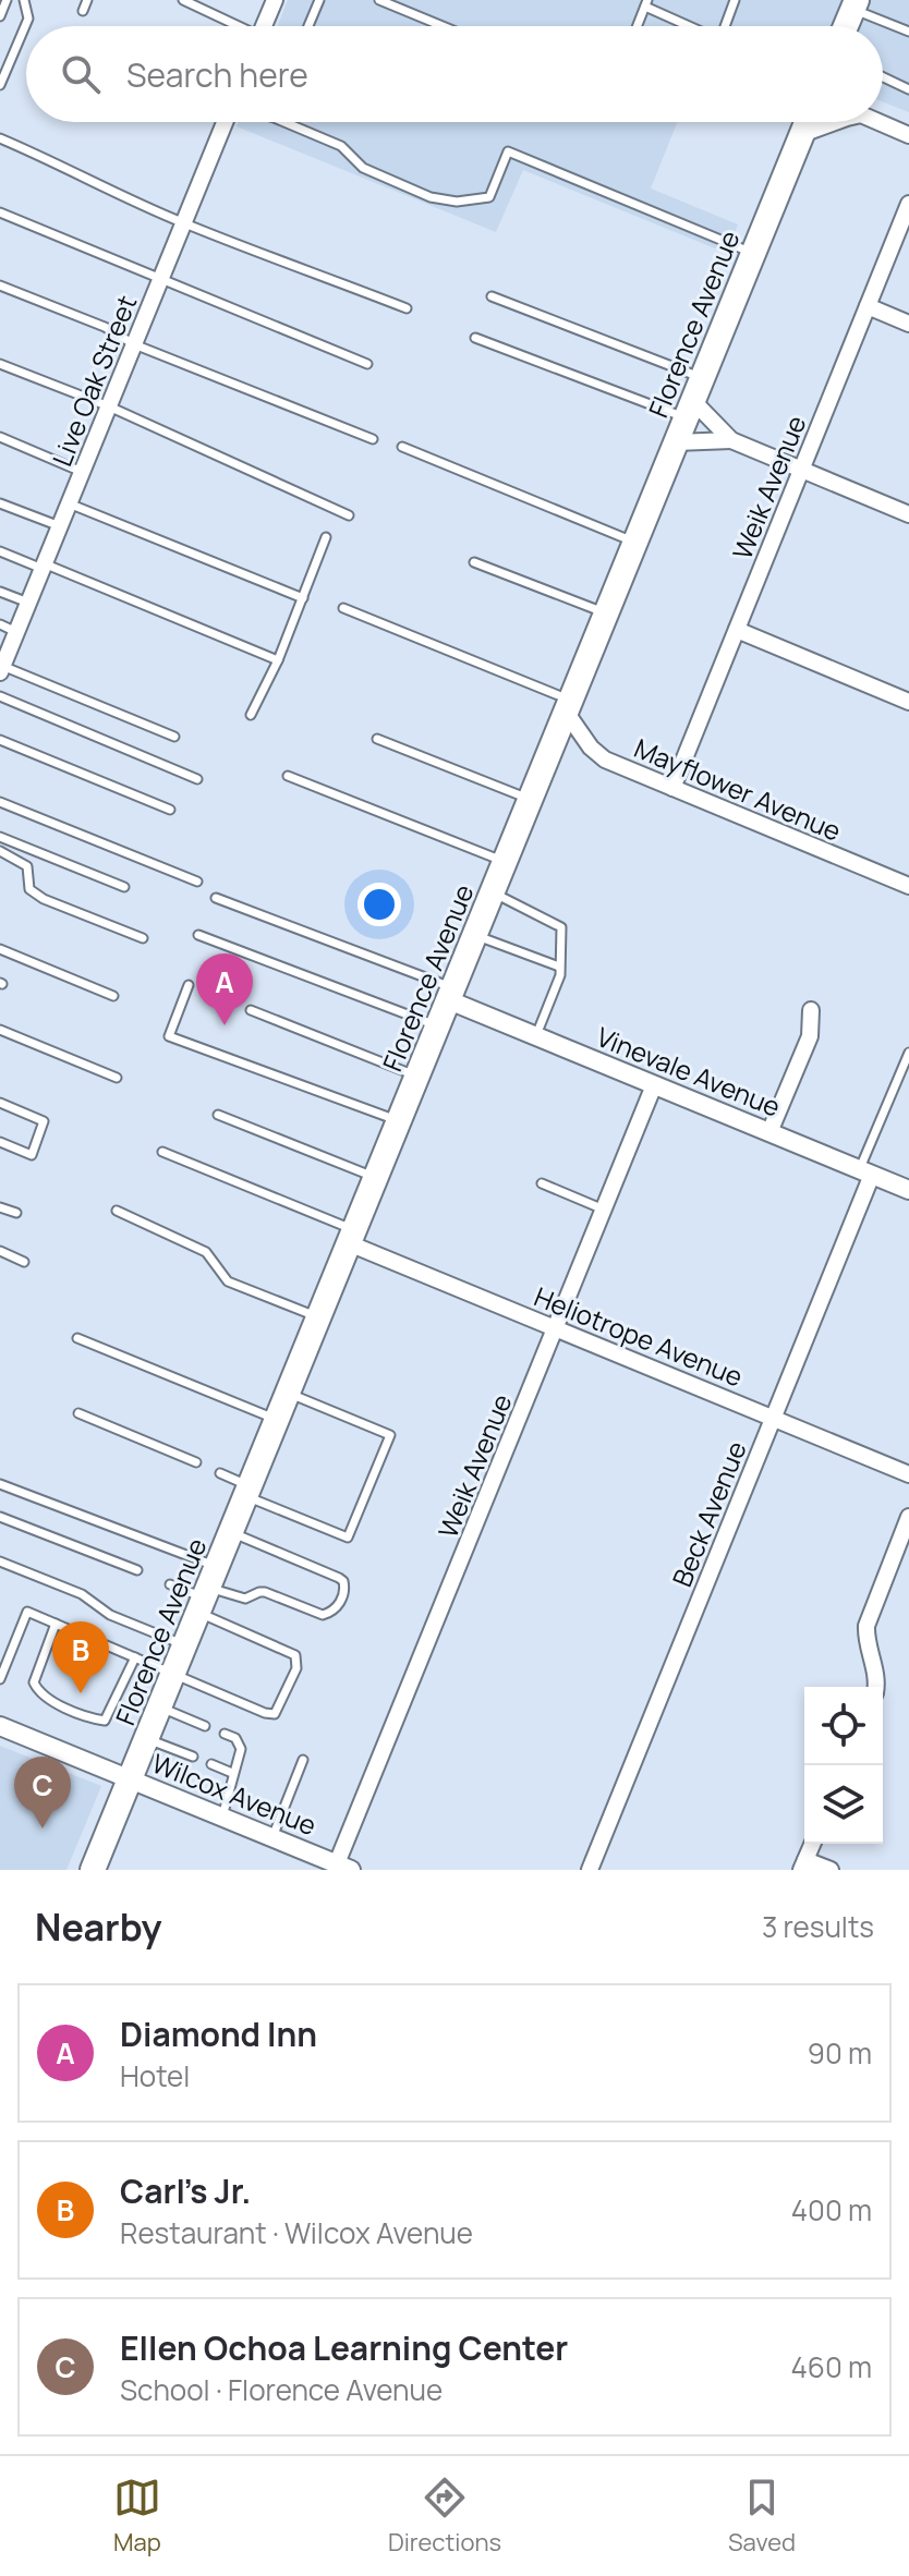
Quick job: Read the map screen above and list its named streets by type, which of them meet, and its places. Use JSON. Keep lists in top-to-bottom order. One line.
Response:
{"streets":{"main road":["Florence Avenue"],"street":["Live Oak Street","Weik Avenue","Mayflower Avenue","Vinevale Avenue","Heliotrope Avenue","Beck Avenue","Wilcox Avenue"]},"crossings":[["Florence Avenue","Mayflower Avenue"],["Florence Avenue","Vinevale Avenue"],["Florence Avenue","Heliotrope Avenue"],["Florence Avenue","Wilcox Avenue"],["Weik Avenue","Mayflower Avenue"],["Weik Avenue","Vinevale Avenue"],["Weik Avenue","Heliotrope Avenue"],["Weik Avenue","Wilcox Avenue"],["Vinevale Avenue","Beck Avenue"],["Heliotrope Avenue","Beck Avenue"]],"page":{"search":"Search here","pins":["A","B","C"],"heading":["Nearby","3 results"],"list":[{"mark":"A","name":"Diamond Inn","note":"Hotel","value":"90 m"},{"mark":"B","name":"Carl's Jr.","note":"Restaurant · Wilcox Avenue","value":"400 m"},{"mark":"C","name":"Ellen Ochoa Learning Center","note":"School · Florence Avenue","value":"460 m"}],"nav":["Map","Directions","Saved"]}}
